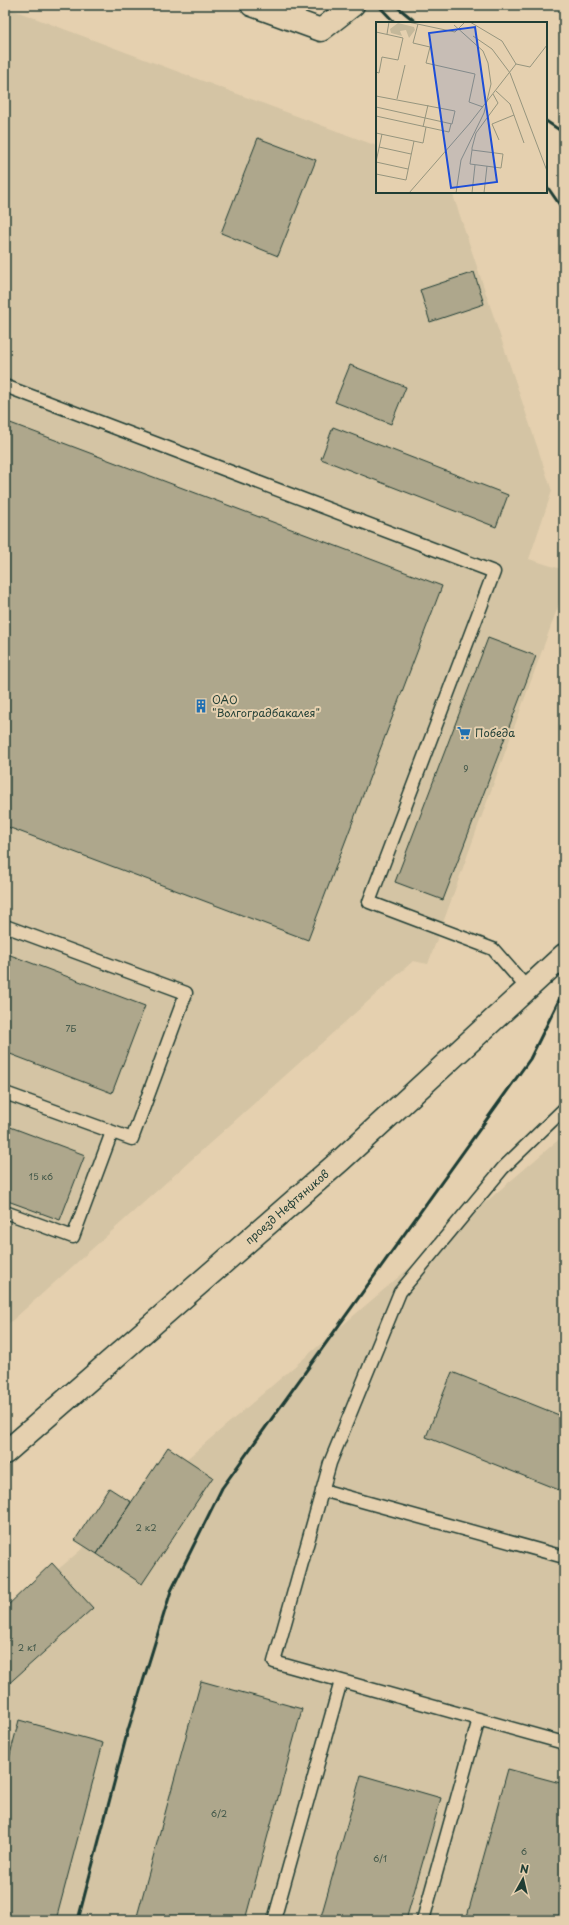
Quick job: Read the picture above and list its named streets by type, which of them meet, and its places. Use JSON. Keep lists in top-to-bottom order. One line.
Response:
{"streets":{"street":["проезд Нефтяников"]},"places":{"building":["ОАО \"Волгоградбакалея\""],"supermarket":["Победа"]},"house_numbers":["9","7Б","15 к6","2 к2","2 к1","6/2","6","6/1"],"north":"top"}
